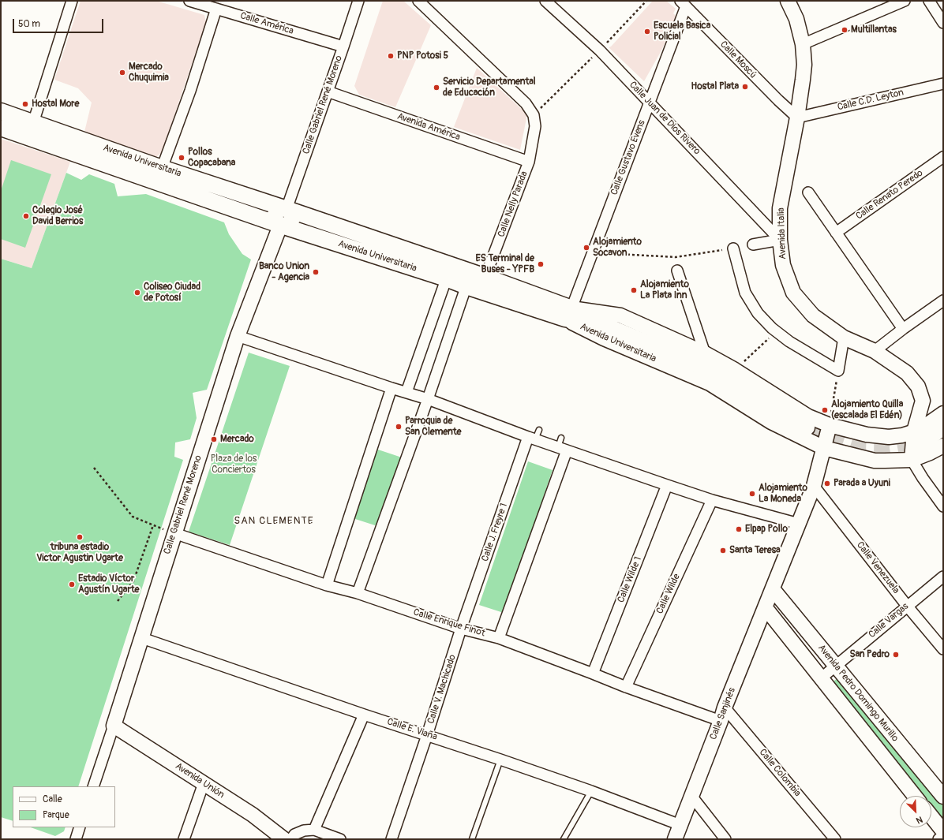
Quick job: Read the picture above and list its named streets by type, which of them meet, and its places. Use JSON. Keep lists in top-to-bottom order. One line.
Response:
{"streets":{"main road":["Calle Gabriel René Moreno","Avenida Universitaria","Avenida Italia","Avenida Pedro Domingo Murillo","Calle Sanjinés","Avenida Unión"],"street":["Calle América","Calle Moscú","Calle C.D. Leyton","Calle Juan de Dios Rivero","Avenida América","Calle Gustavo Evens","Calle Renato Peredo","Calle Nelly Parada","Calle J. Freyre 1","Calle Venezuela","Calle Wilde 1","Calle Wilde","Calle Vargas","Calle Enrique Finot","Calle V. Machicado","Calle E. Viaña","Calle Colombia"]},"crossings":[["Calle América","Calle Gabriel René Moreno"],["Calle Moscú","Calle C.D. Leyton"],["Calle Moscú","Calle Gustavo Evens"],["Calle Moscú","Avenida Italia"],["Calle C.D. Leyton","Avenida Italia"],["Calle Gabriel René Moreno","Avenida América"],["Calle Gabriel René Moreno","Avenida Universitaria"],["Calle Gabriel René Moreno","Calle Enrique Finot"],["Calle Gabriel René Moreno","Calle E. Viaña"],["Calle Gabriel René Moreno","Avenida Unión"],["Calle Juan de Dios Rivero","Calle Gustavo Evens"],["Calle Juan de Dios Rivero","Avenida Italia"],["Avenida América","Calle Nelly Parada"],["Calle Gustavo Evens","Avenida Universitaria"],["Avenida Universitaria","Calle Nelly Parada"],["Avenida Universitaria","Calle Sanjinés"],["Calle Nelly Parada","Calle Enrique Finot"],["Calle J. Freyre 1","Calle Enrique Finot"],["Calle J. Freyre 1","Calle V. Machicado"],["Calle Venezuela","Calle Vargas"],["Calle Venezuela","Calle Sanjinés"],["Calle Wilde 1","Calle Enrique Finot"],["Calle Wilde","Calle Enrique Finot"],["Calle Vargas","Avenida Pedro Domingo Murillo"],["Calle Enrique Finot","Calle V. Machicado"],["Calle Enrique Finot","Calle Sanjinés"],["Calle V. Machicado","Calle E. Viaña"],["Avenida Pedro Domingo Murillo","Calle Sanjinés"],["Calle Sanjinés","Calle E. Viaña"],["Calle Sanjinés","Calle Colombia"]],"districts":["SAN CLEMENTE"],"parks":["Plaza de los Conciertos"],"places":["Multillantas","Escuela Basica Policial","PNP Potosi 5","Mercado Chuquimia","Hostal Plata","Servicio Departamental de Educación","Hostal More","Pollos Copacabana","Colegio José David Berrios","Alojamiento Socavon","ES Terminal de Buses - YPFB","Banco Union - Agencia","Alojamiento La Plata Inn","Coliseo Ciudad de Potosí","Alojamiento Quilla (escalada El Edén)","Parroquia de San Clemente","Mercado","Parada a Uyuni","Alojamiento La Moneda","Elpap Pollo","tribuna estadio Victor Agustin Ugarte","Santa Teresa","Estadio Víctor Agustín Ugarte","San Pedro"],"legend":["Calle","Parque"],"scale_bar":"50 m","north":"bottom right"}
